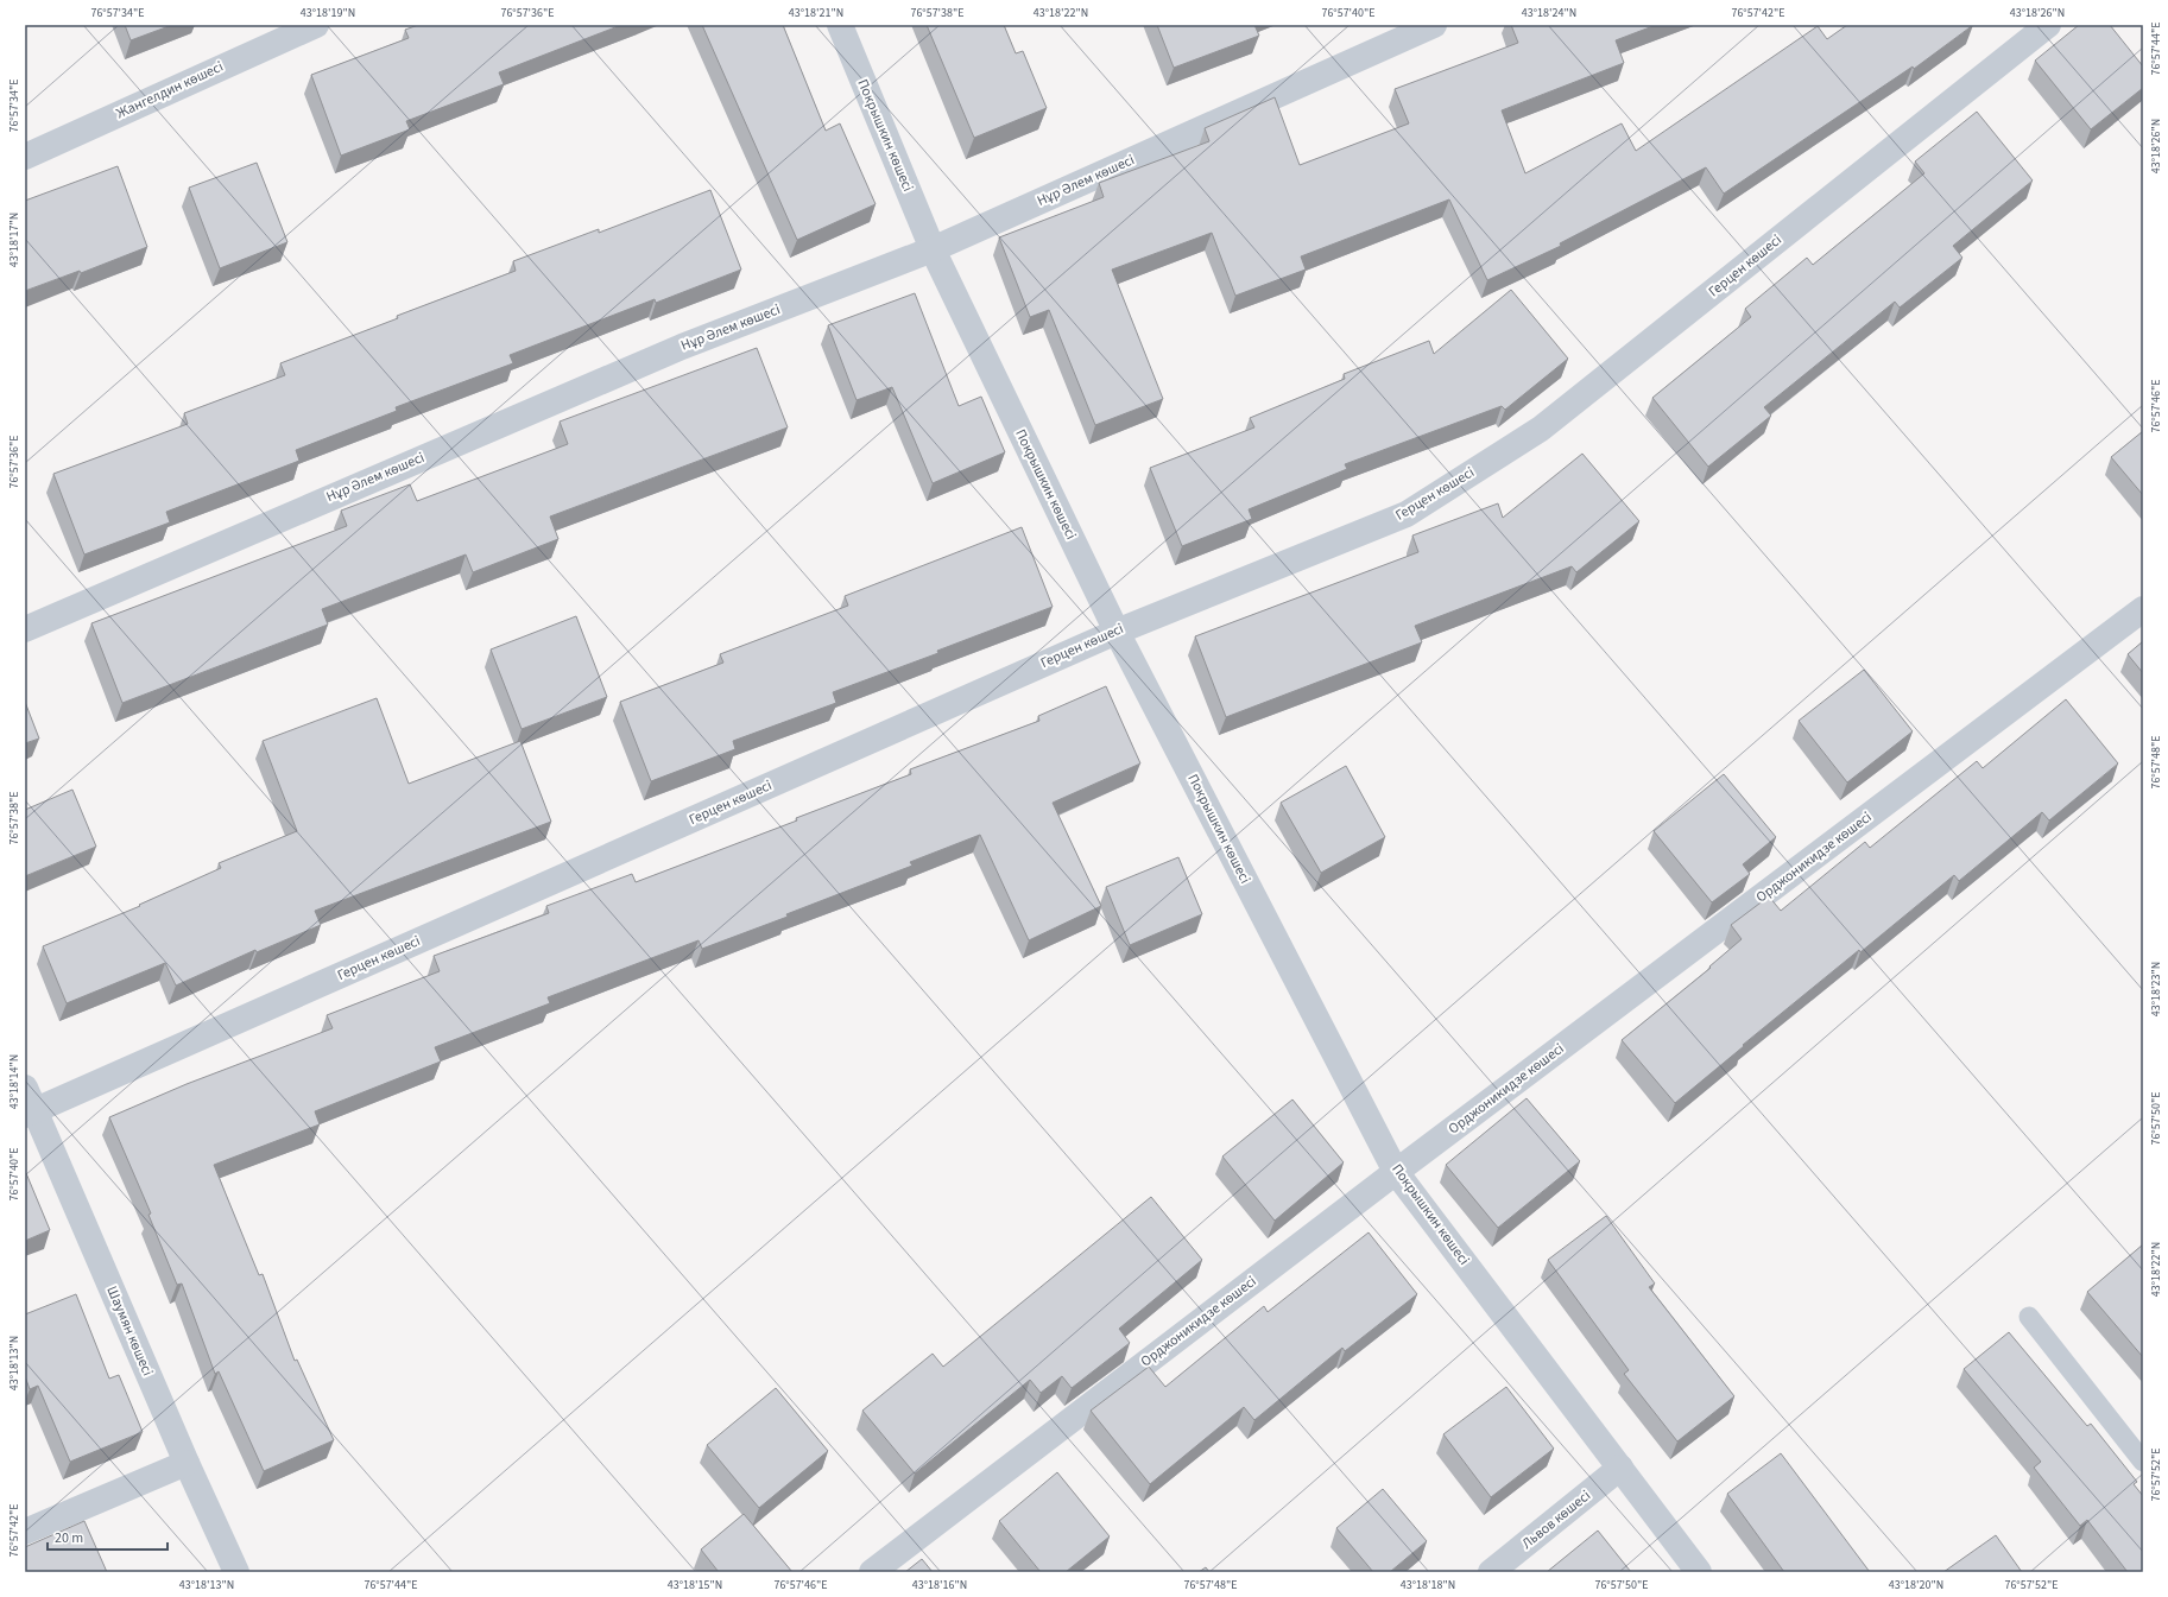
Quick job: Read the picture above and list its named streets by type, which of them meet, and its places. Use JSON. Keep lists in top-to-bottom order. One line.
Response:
{"streets":{"street":["Жангелдин көшесі","Покрышкин көшесі","Нұр Әлем көшесі","Герцен көшесі","Орджоникидзе көшесі","Шаумян көшесі","Львов көшесі"]},"crossings":[["Покрышкин көшесі","Нұр Әлем көшесі"],["Покрышкин көшесі","Герцен көшесі"],["Покрышкин көшесі","Орджоникидзе көшесі"],["Покрышкин көшесі","Львов көшесі"],["Герцен көшесі","Шаумян көшесі"]],"scale_bar":"20 m","coordinates":["76°57'34\"E","43°18'19\"N","76°57'36\"E","43°18'21\"N","76°57'38\"E","43°18'22\"N","76°57'40\"E","43°18'24\"N","76°57'42\"E","43°18'26\"N","76°57'44\"E","43°18'17\"N","76°57'46\"E","76°57'48\"E","43°18'23\"N","43°18'14\"N","76°57'50\"E","43°18'13\"N","76°57'52\"E","43°18'15\"N","43°18'16\"N","43°18'18\"N","43°18'20\"N"]}
